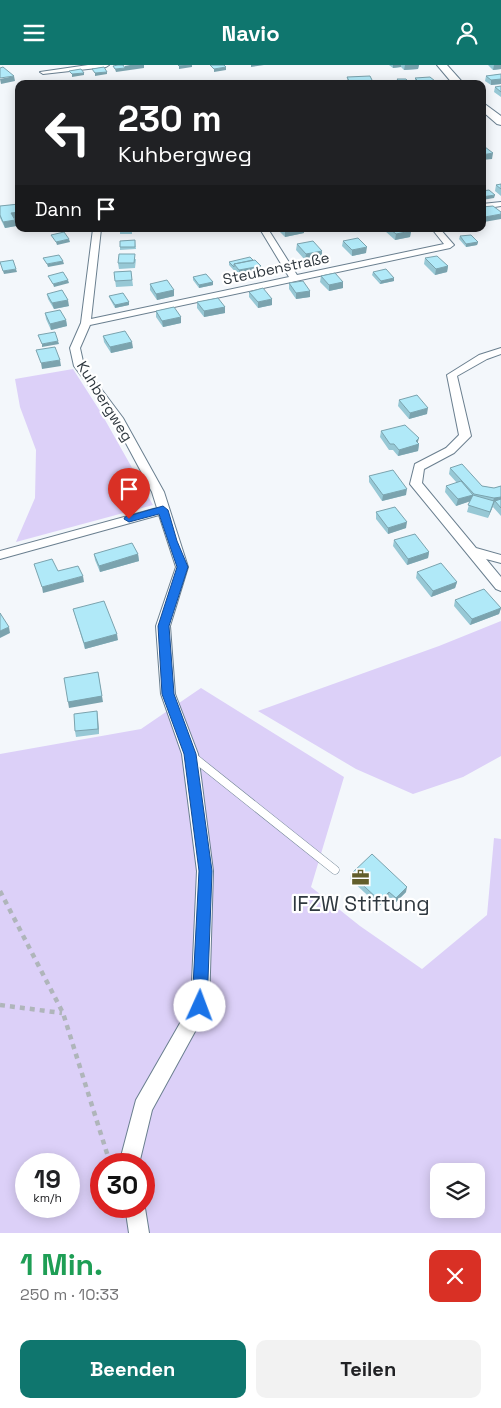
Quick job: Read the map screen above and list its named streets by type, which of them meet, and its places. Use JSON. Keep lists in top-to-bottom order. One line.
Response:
{"streets":{"street":["Steubenstraße","Kuhbergweg"]},"crossings":[["Steubenstraße","Kuhbergweg"]],"places":{"office":["IFZW Stiftung"]},"page":{"header":"Navio","turn":["230 m","Kuhbergweg"],"then":"Dann","speed":"19 km/h","limit":"30","heading":["1 Min.","250 m · 10:33"],"buttons":["Beenden","Teilen"]}}
